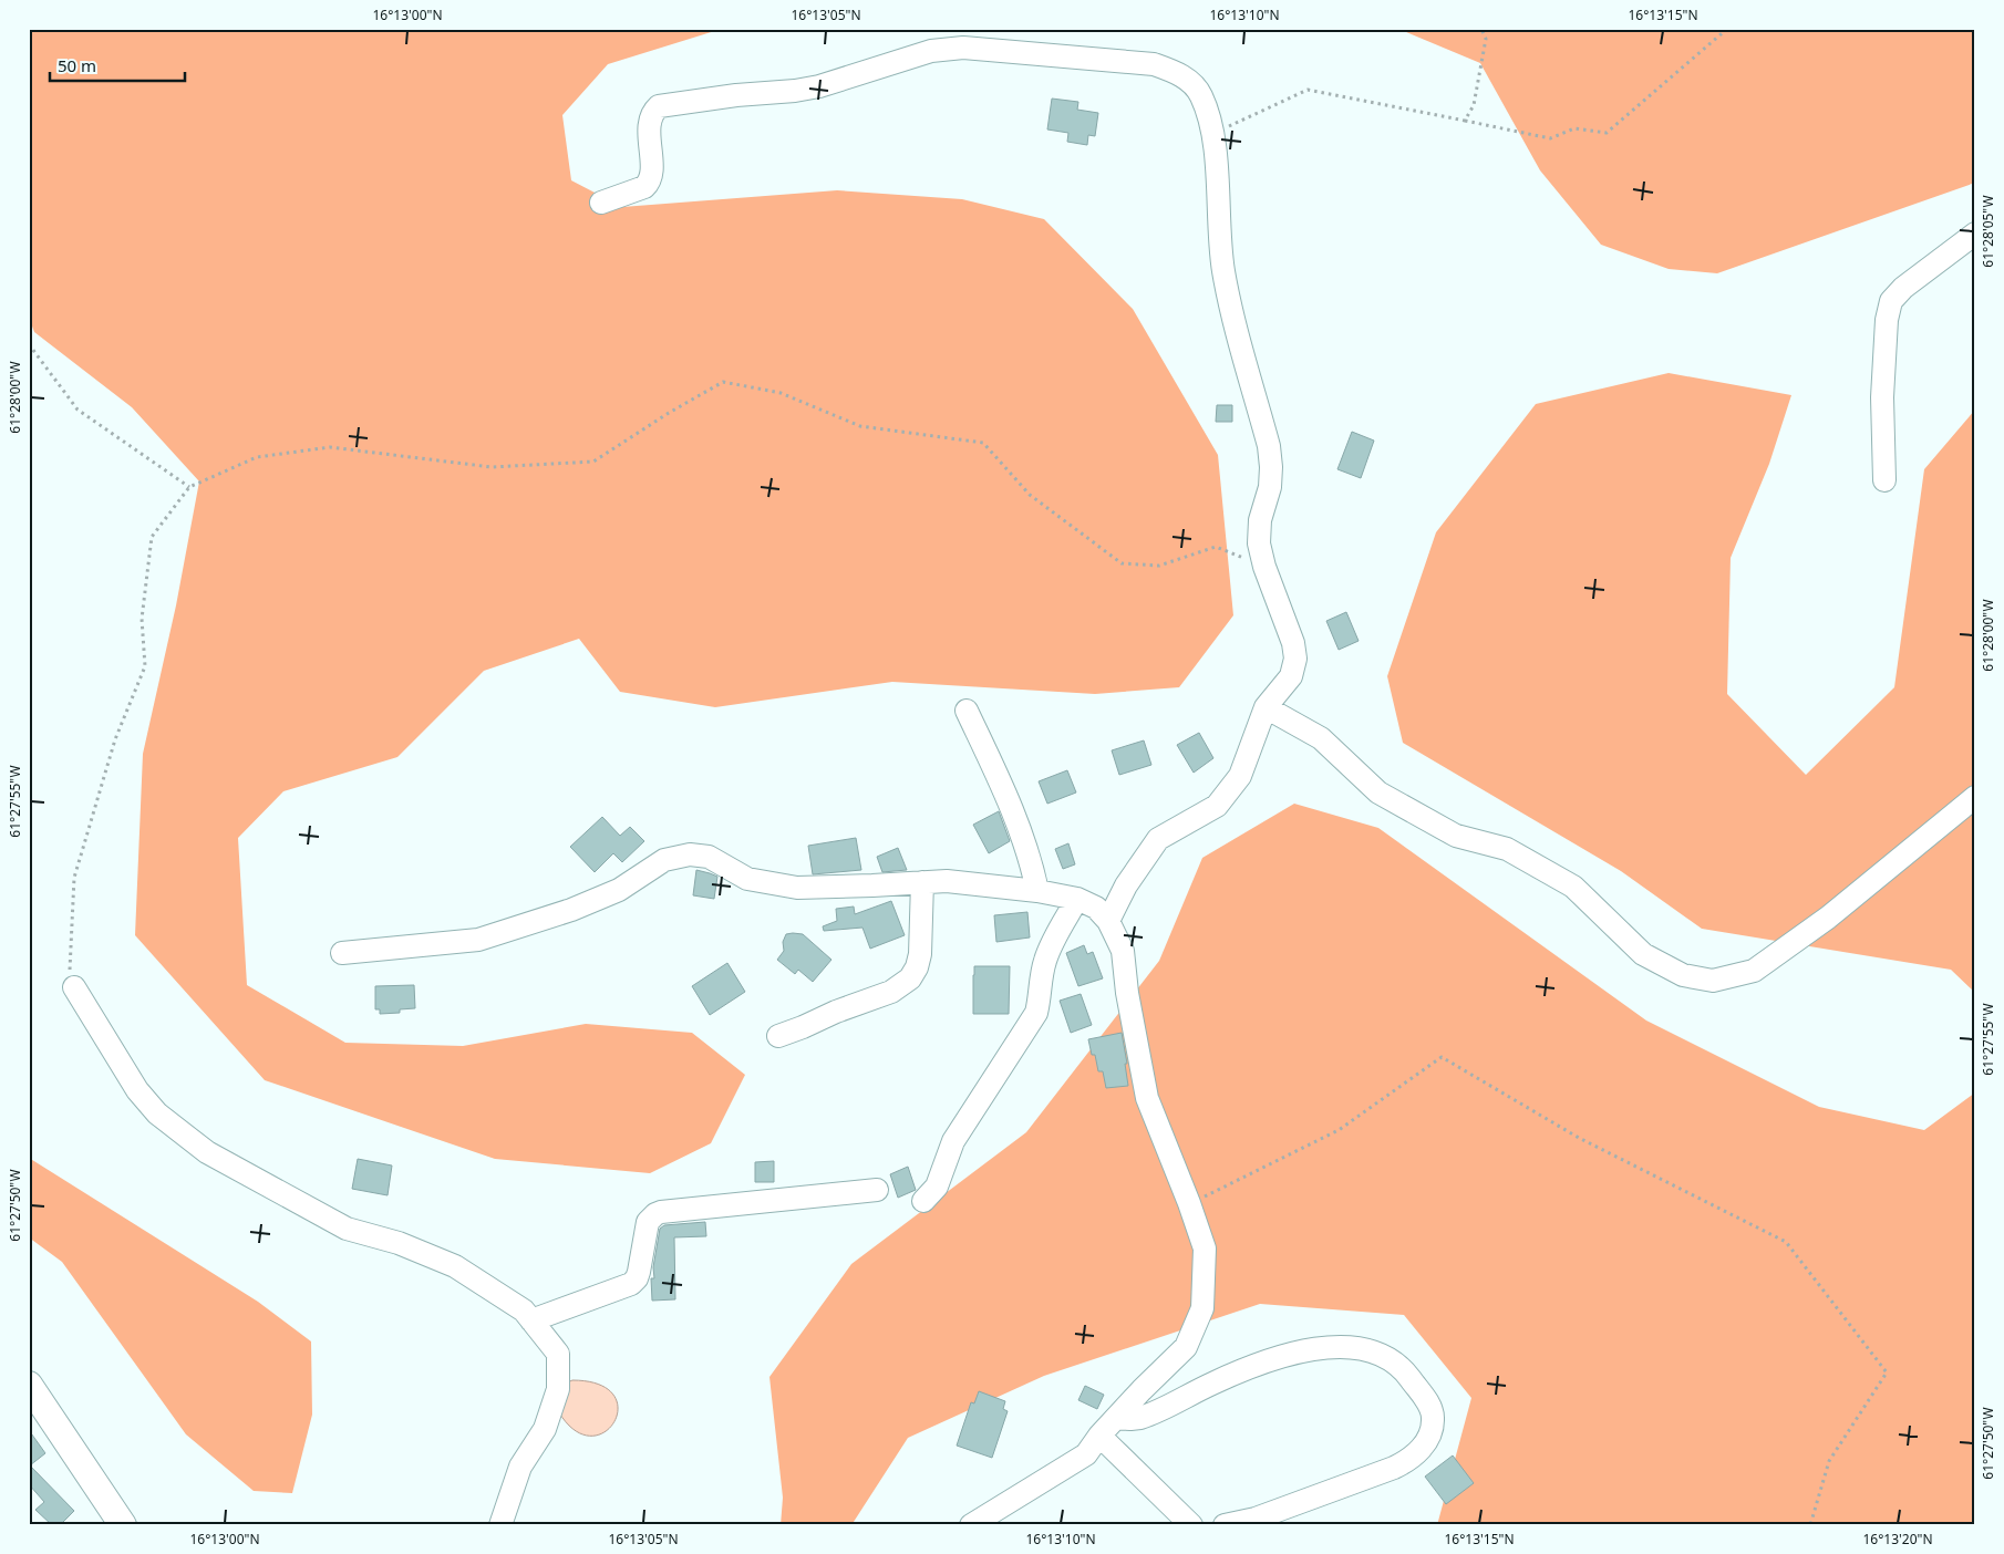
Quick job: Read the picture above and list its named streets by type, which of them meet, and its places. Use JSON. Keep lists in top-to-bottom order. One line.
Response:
{"scale_bar":"50 m","coordinates":["16°13'00\"N","16°13'05\"N","16°13'10\"N","16°13'15\"N","61°28'05\"W","61°28'00\"W","61°27'55\"W","61°27'50\"W","16°13'20\"N"]}
